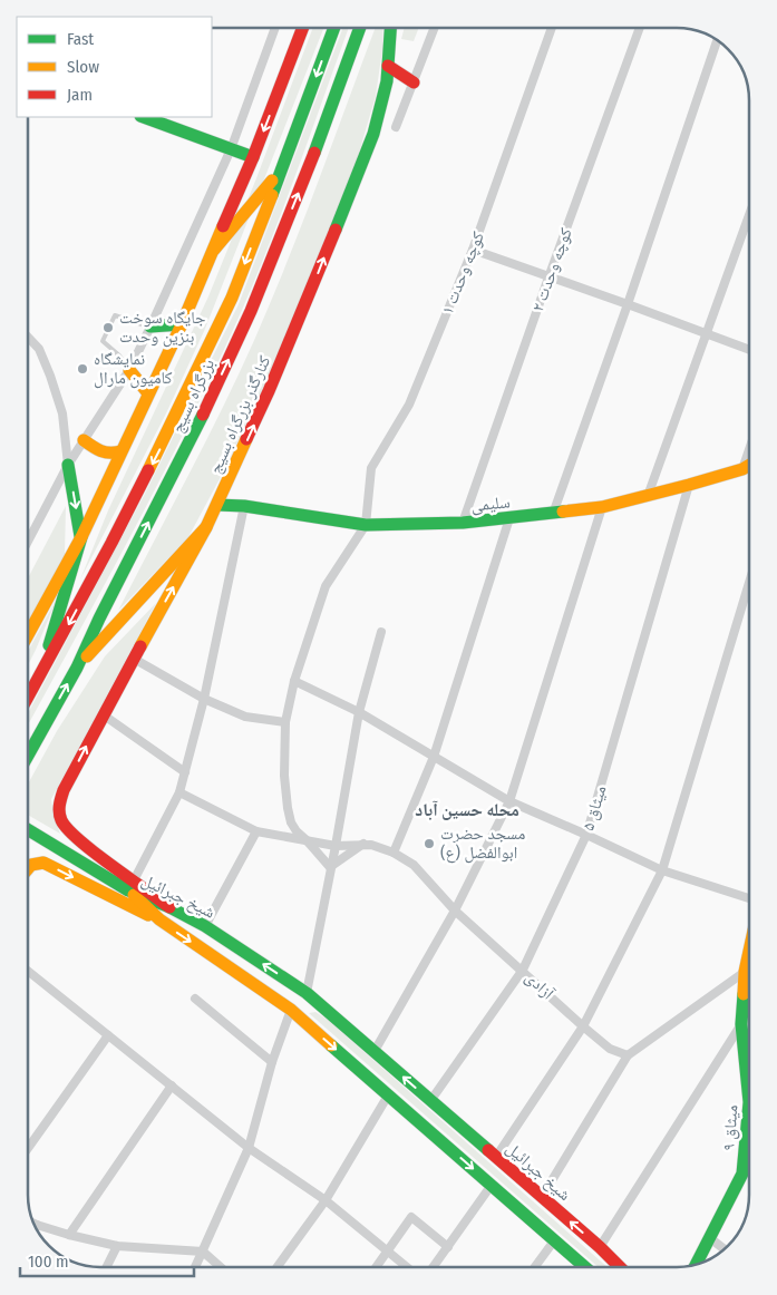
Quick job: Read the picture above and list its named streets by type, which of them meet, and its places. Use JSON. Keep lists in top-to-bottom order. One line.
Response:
{"streets":{"main road":["بزرگراه بسیج","کنارگذر بزرگراه بسیج","سلیمی","شیخ جبرائیل","میثاق ۹"],"street":["کوچه وحدت ۲","کوچه وحدت ۱","میثاق ۵","آزادی"]},"crossings":[["کوچه وحدت ۲","سلیمی"],["کوچه وحدت ۱","سلیمی"],["کنارگذر بزرگراه بسیج","سلیمی"],["کنارگذر بزرگراه بسیج","شیخ جبرائیل"],["سلیمی","میثاق ۵"],["میثاق ۵","شیخ جبرائیل"],["میثاق ۵","آزادی"]],"districts":["محله حسین آباد"],"places":["جایگاه سوخت بنزین وحدت","نمایشگاه کامیون مارال","مسجد حضرت ابوالفضل (ع)"],"legend":["Fast","Slow","Jam"],"scale_bar":"100 m"}
